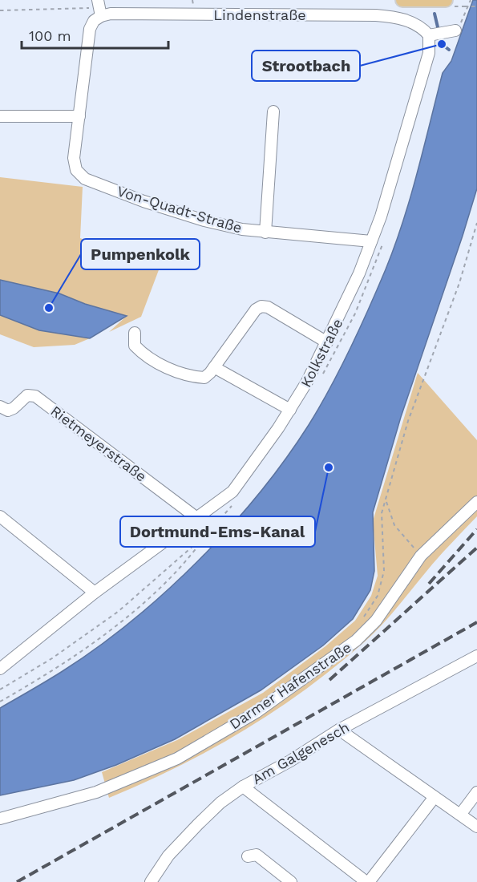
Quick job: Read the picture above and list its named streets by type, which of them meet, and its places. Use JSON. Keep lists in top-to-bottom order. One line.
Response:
{"streets":{"street":["Lindenstraße","Von-Quadt-Straße","Kolkstraße","Rietmeyerstraße","Darmer Hafenstraße","Am Galgenesch"]},"crossings":[["Lindenstraße","Von-Quadt-Straße"],["Lindenstraße","Kolkstraße"],["Von-Quadt-Straße","Kolkstraße"],["Kolkstraße","Rietmeyerstraße"]],"places":["Strootbach","Pumpenkolk","Dortmund-Ems-Kanal"],"scale_bar":"100 m"}
